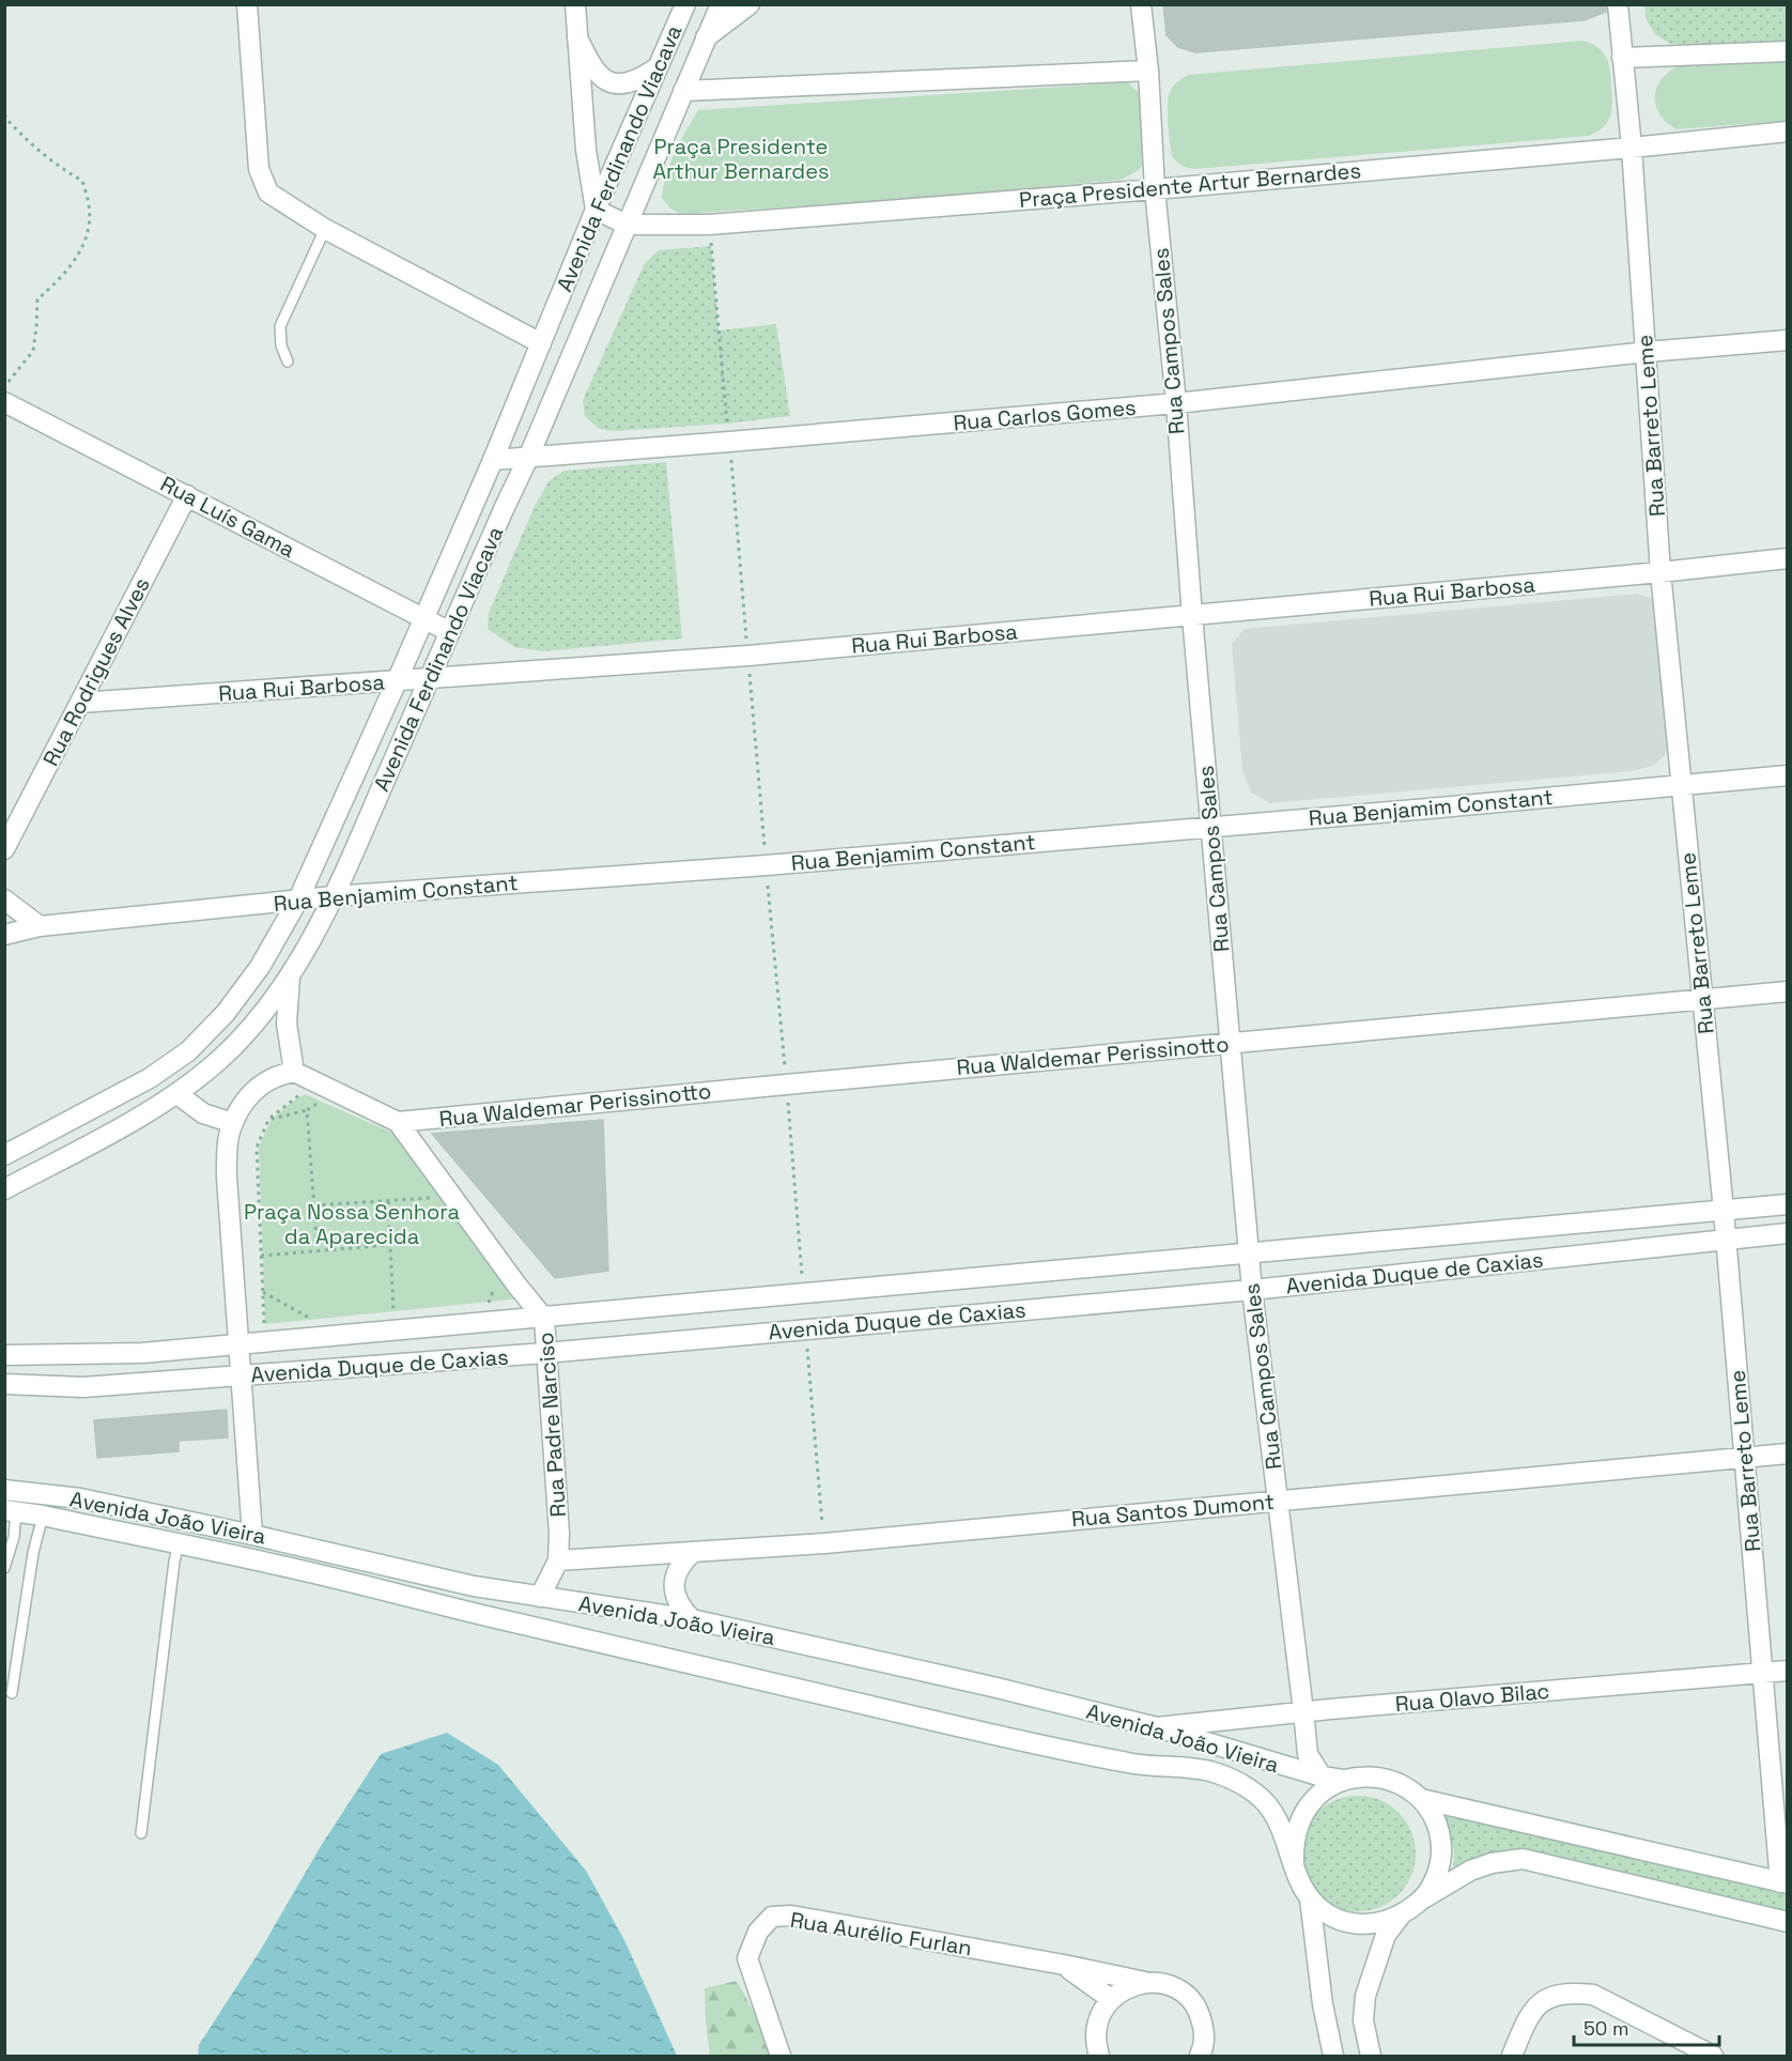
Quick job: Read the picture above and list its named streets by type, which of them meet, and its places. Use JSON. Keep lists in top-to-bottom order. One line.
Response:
{"streets":{"street":["Avenida Ferdinando Viacava","Praça Presidente Artur Bernardes","Rua Campos Sales","Rua Carlos Gomes","Rua Barreto Leme","Rua Luís Gama","Rua Rui Barbosa","Rua Rodrigues Alves","Rua Benjamim Constant","Rua Waldemar Perissinotto","Avenida Duque de Caxias","Rua Padre Narciso","Rua Santos Dumont","Avenida João Vieira","Rua Olavo Bilac","Rua Aurélio Furlan"]},"crossings":[["Avenida Ferdinando Viacava","Praça Presidente Artur Bernardes"],["Avenida Ferdinando Viacava","Rua Carlos Gomes"],["Avenida Ferdinando Viacava","Rua Luís Gama"],["Avenida Ferdinando Viacava","Rua Rui Barbosa"],["Avenida Ferdinando Viacava","Rua Benjamim Constant"],["Praça Presidente Artur Bernardes","Rua Campos Sales"],["Praça Presidente Artur Bernardes","Rua Barreto Leme"],["Rua Campos Sales","Rua Carlos Gomes"],["Rua Campos Sales","Rua Rui Barbosa"],["Rua Campos Sales","Rua Benjamim Constant"],["Rua Campos Sales","Rua Waldemar Perissinotto"],["Rua Campos Sales","Avenida Duque de Caxias"],["Rua Campos Sales","Rua Santos Dumont"],["Rua Campos Sales","Avenida João Vieira"],["Rua Campos Sales","Rua Olavo Bilac"],["Rua Carlos Gomes","Rua Barreto Leme"],["Rua Barreto Leme","Rua Rui Barbosa"],["Rua Barreto Leme","Rua Benjamim Constant"],["Rua Barreto Leme","Rua Waldemar Perissinotto"],["Rua Barreto Leme","Avenida Duque de Caxias"],["Rua Barreto Leme","Rua Santos Dumont"],["Rua Barreto Leme","Rua Olavo Bilac"],["Rua Luís Gama","Rua Rodrigues Alves"],["Rua Rui Barbosa","Rua Rodrigues Alves"],["Rua Waldemar Perissinotto","Rua Padre Narciso"],["Avenida Duque de Caxias","Rua Padre Narciso"],["Rua Padre Narciso","Rua Santos Dumont"],["Rua Padre Narciso","Avenida João Vieira"],["Avenida João Vieira","Rua Olavo Bilac"]],"parks":["Praça Presidente Arthur Bernardes","Praça Nossa Senhora da Aparecida"],"scale_bar":"50 m"}
